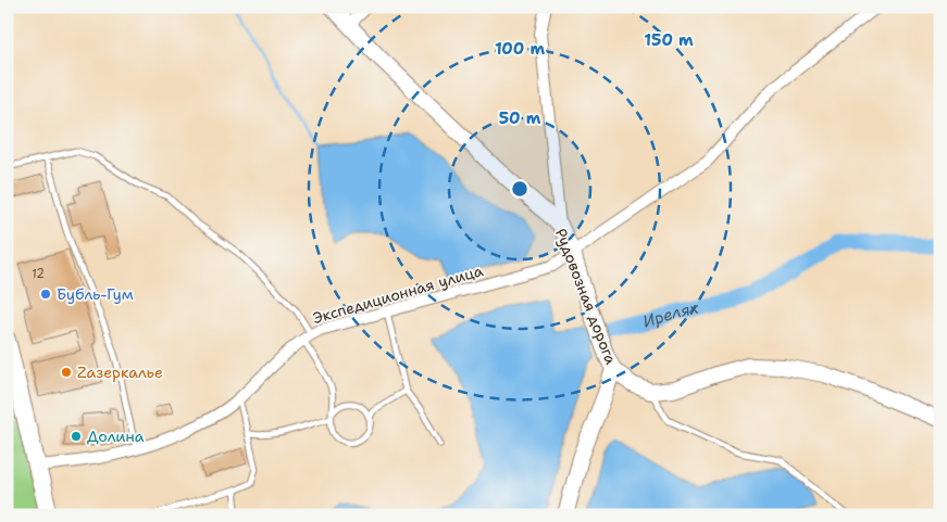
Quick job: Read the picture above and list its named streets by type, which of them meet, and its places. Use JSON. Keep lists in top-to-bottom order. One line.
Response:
{"streets":{"street":["Экспедиционная улица","Рудовозная дорога"]},"crossings":[["Экспедиционная улица","Рудовозная дорога"]],"water":["Ирелях"],"places":["Бубль-Гум","Zазеркалье","Долина"],"house_numbers":["12"],"rings":["150 m","100 m","50 m"]}
